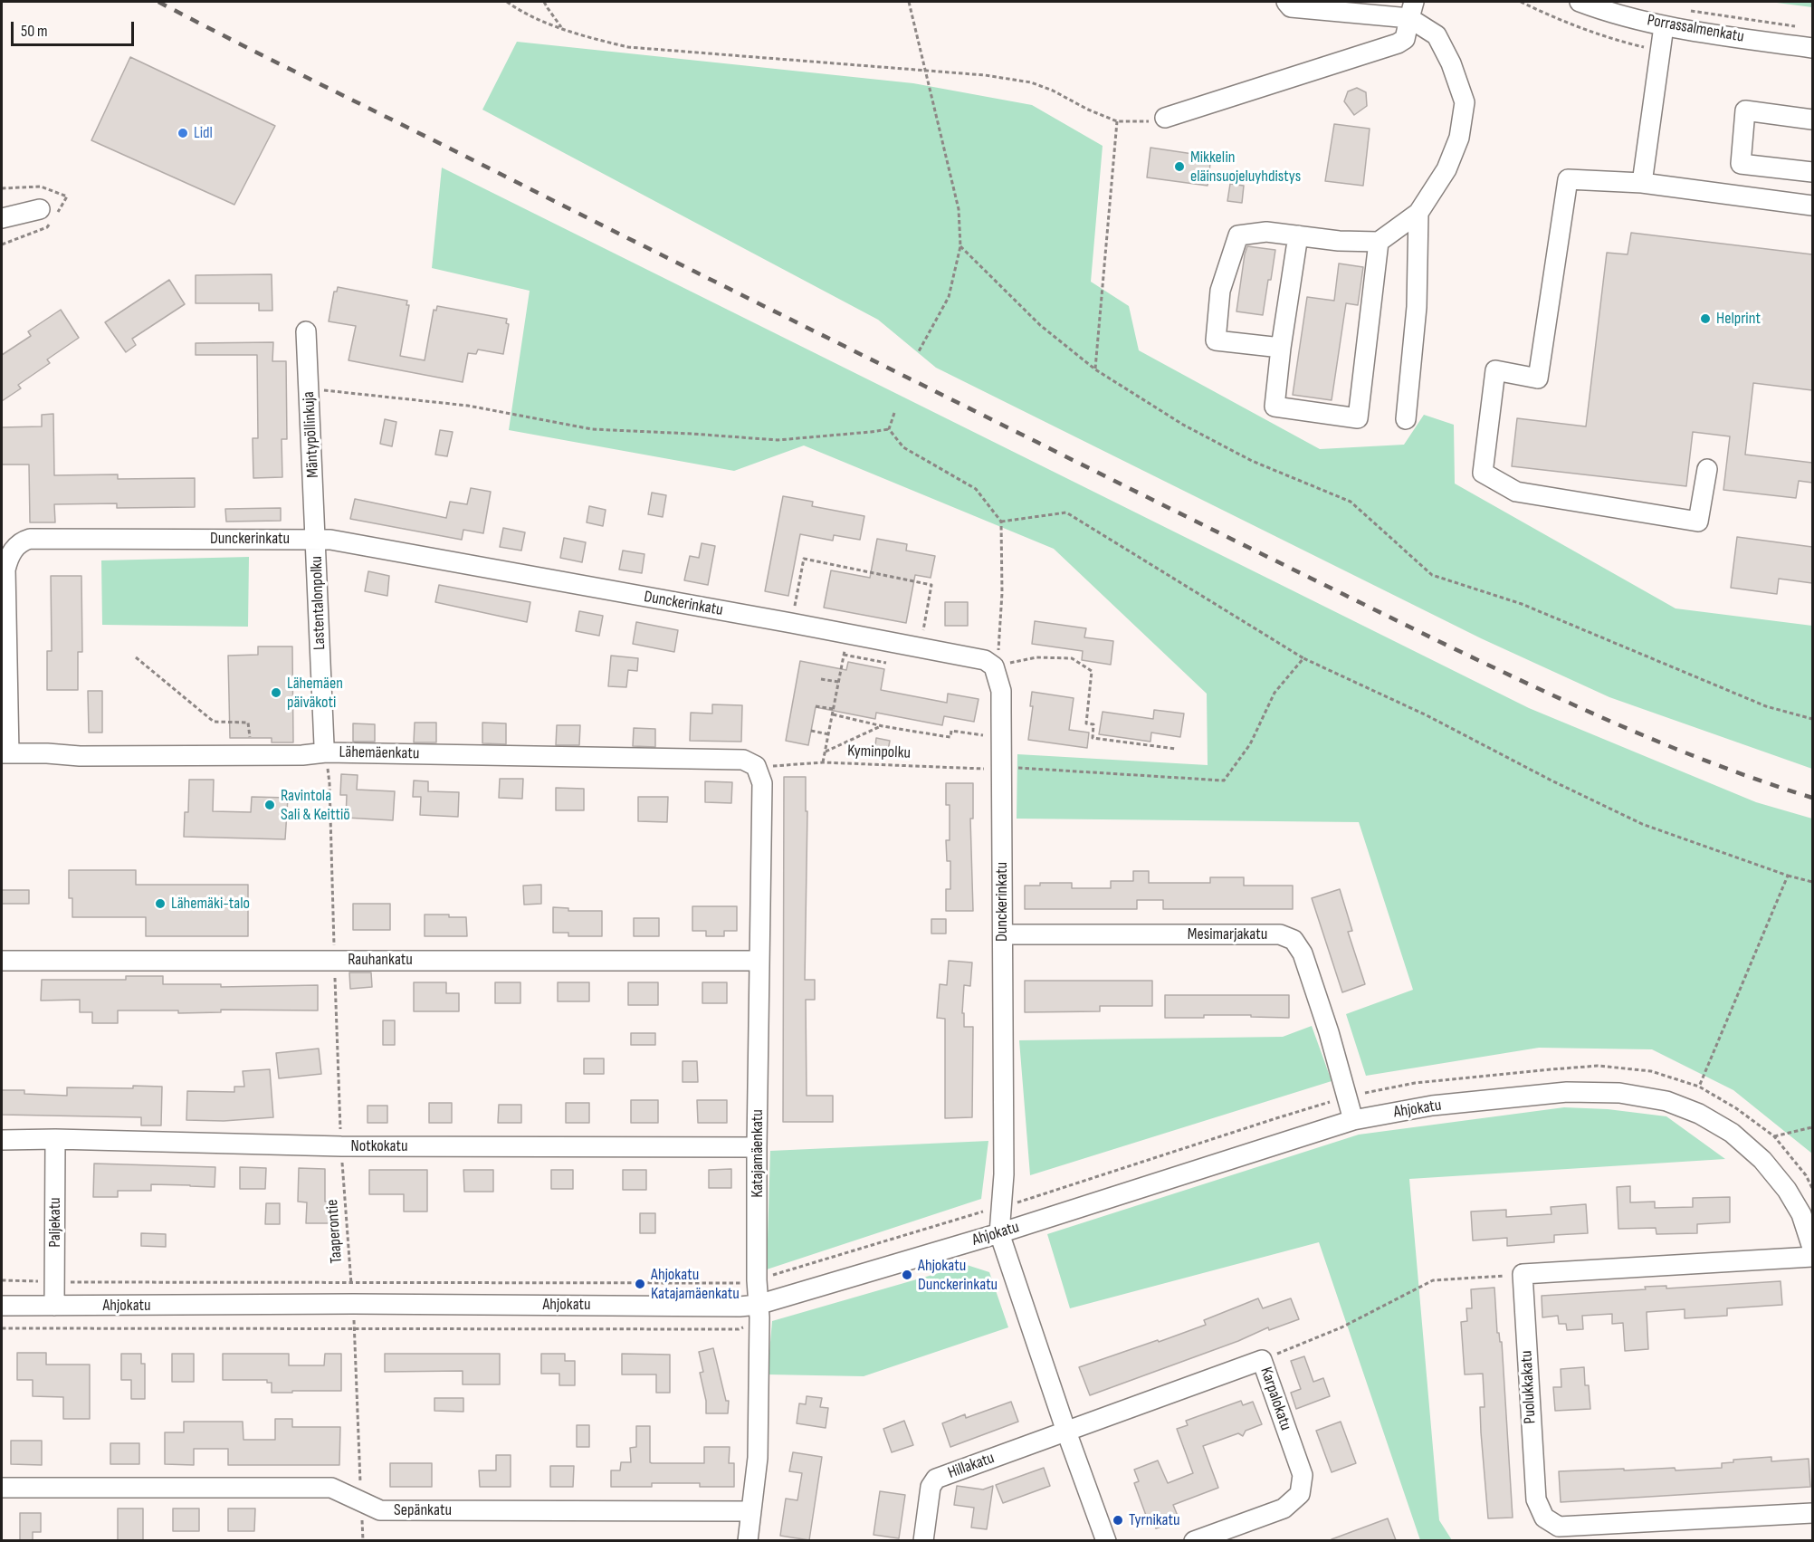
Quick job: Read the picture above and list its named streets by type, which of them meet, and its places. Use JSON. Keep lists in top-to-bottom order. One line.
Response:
{"streets":{"street":["Porrassalmenkatu","Mäntypöllinkuja","Dunckerinkatu","Lastentalonpolku","Lähemäenkatu","Mesimarjakatu","Rauhankatu","Ahjokatu","Notkokatu","Katajamäenkatu","Paljekatu","Puolukkakatu","Karpalokatu","Hillakatu","Sepänkatu"],"path":["Kyminpolku","Taaperontie"]},"crossings":[["Mäntypöllinkuja","Dunckerinkatu"],["Mäntypöllinkuja","Lastentalonpolku"],["Dunckerinkatu","Lastentalonpolku"],["Dunckerinkatu","Kyminpolku"],["Dunckerinkatu","Lähemäenkatu"],["Dunckerinkatu","Mesimarjakatu"],["Dunckerinkatu","Ahjokatu"],["Lastentalonpolku","Lähemäenkatu"],["Kyminpolku","Lähemäenkatu"],["Kyminpolku","Katajamäenkatu"],["Lähemäenkatu","Katajamäenkatu"],["Mesimarjakatu","Ahjokatu"],["Rauhankatu","Katajamäenkatu"],["Rauhankatu","Taaperontie"],["Ahjokatu","Katajamäenkatu"],["Ahjokatu","Paljekatu"],["Ahjokatu","Taaperontie"],["Notkokatu","Katajamäenkatu"],["Notkokatu","Paljekatu"],["Notkokatu","Taaperontie"],["Katajamäenkatu","Sepänkatu"],["Taaperontie","Sepänkatu"],["Karpalokatu","Hillakatu"]],"places":["Lidl","Mikkelin eläinsuojeluyhdistys","Helprint","Lähemäen päiväkoti","Ravintola Sali & Keittiö","Lähemäki-talo","Ahjokatu Dunckerinkatu","Ahjokatu Katajamäenkatu","Tyrnikatu"],"scale_bar":"50 m"}
